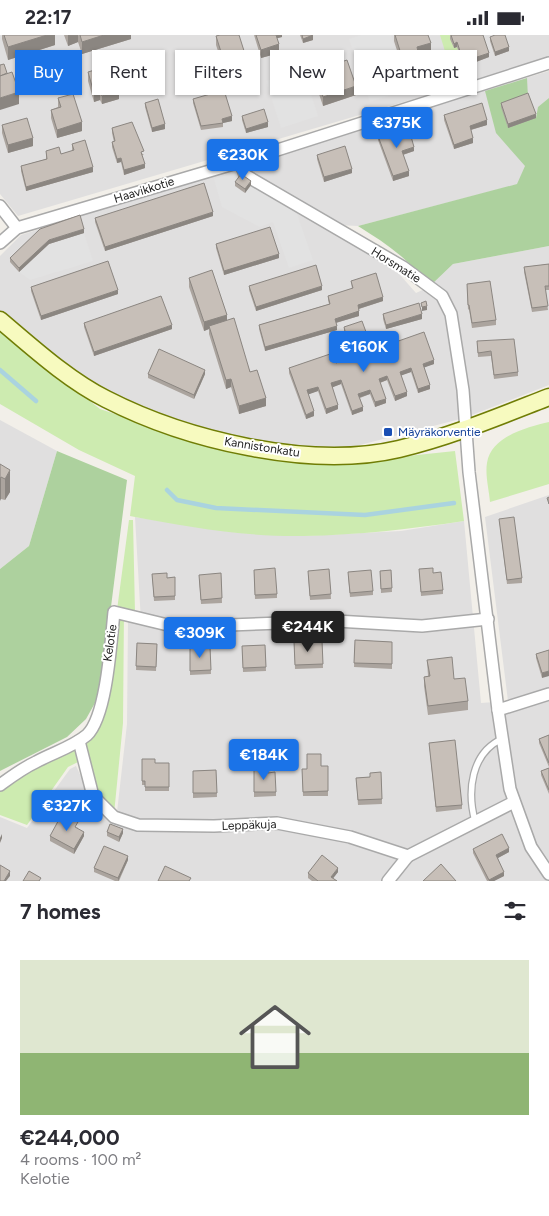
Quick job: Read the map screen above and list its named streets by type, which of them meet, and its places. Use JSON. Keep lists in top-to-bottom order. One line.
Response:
{"streets":{"street":["Haavikkotie","Horsmatie","Kannistonkatu","Kelotie","Leppäkuja"]},"crossings":[["Haavikkotie","Horsmatie"],["Horsmatie","Kannistonkatu"],["Kelotie","Leppäkuja"]],"places":{"transit":["Mäyräkorventie"]},"page":{"status":"22:17","chip":["Buy","Rent","Filters","New","Apartment"],"price":["€375K","€230K","€160K","€244K","€309K","€184K","€327K"],"heading":"7 homes","list":[{"name":"€244,000","note":"4 rooms · 100 m² · Kelotie"}]}}
